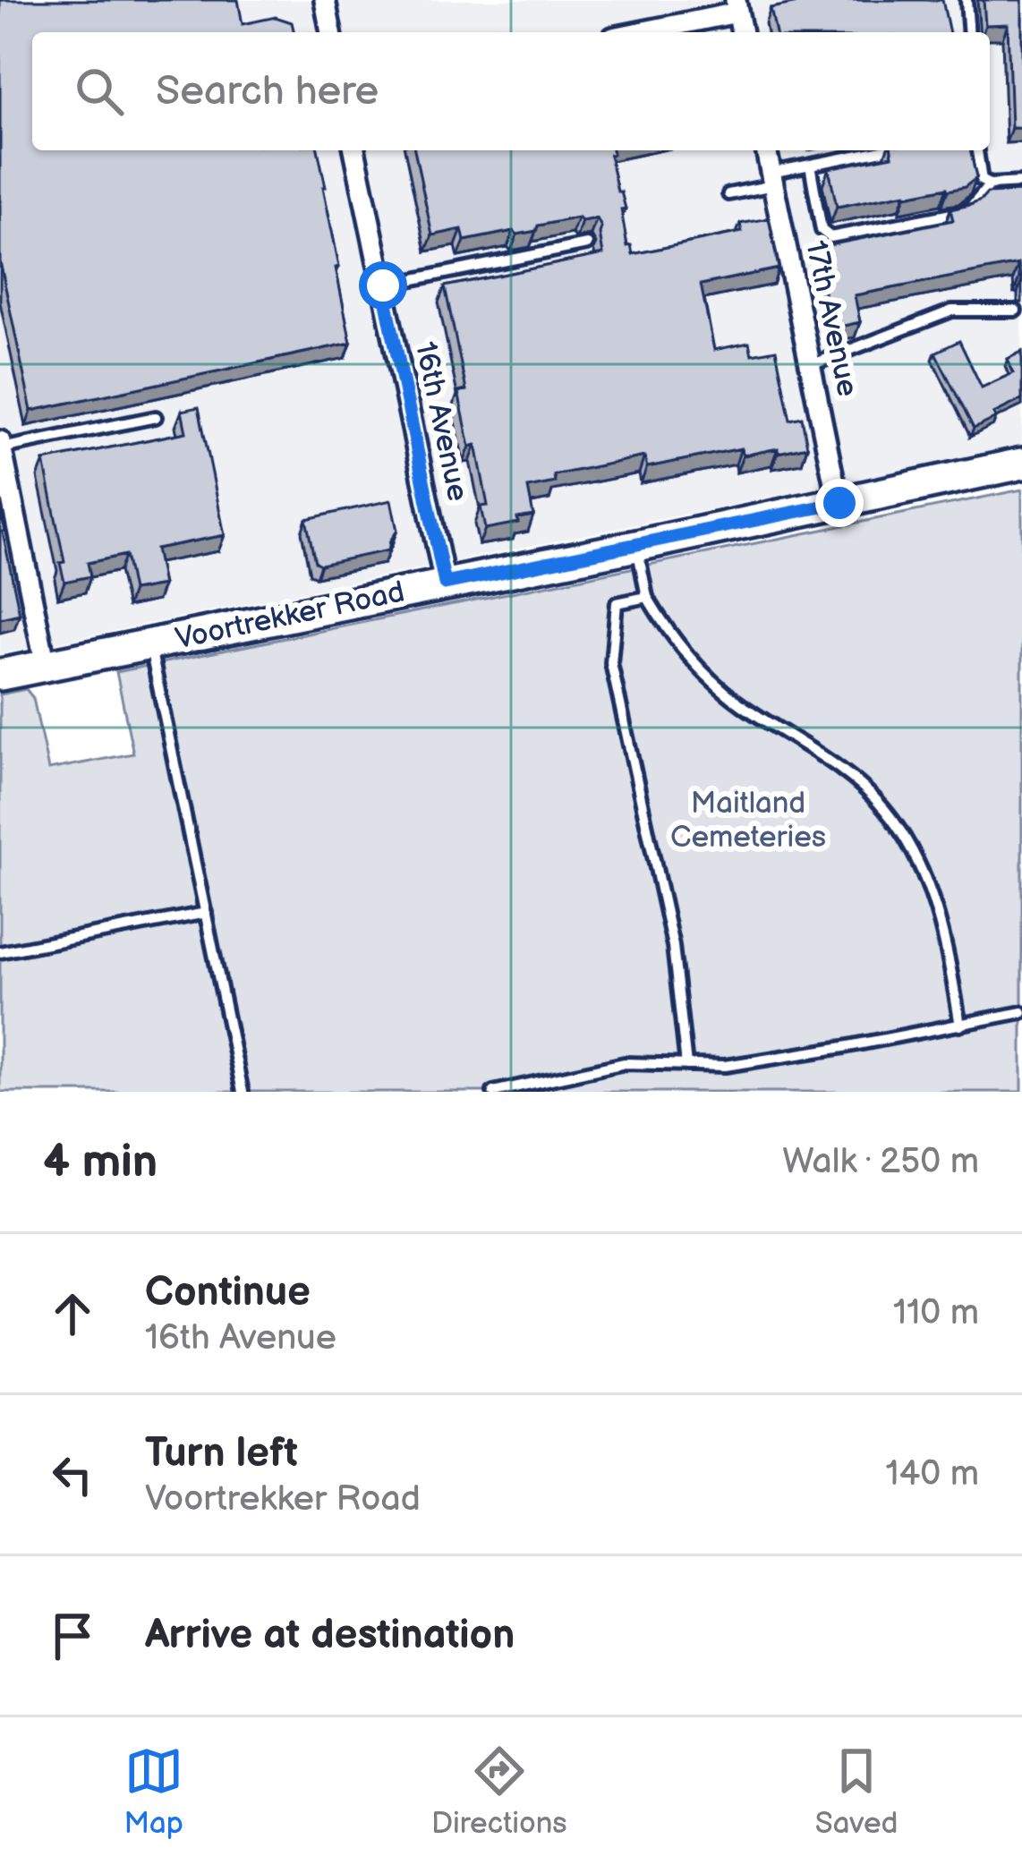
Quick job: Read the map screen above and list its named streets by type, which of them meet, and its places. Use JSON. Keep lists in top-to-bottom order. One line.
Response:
{"streets":{"main road":["Voortrekker Road"],"street":["17th Avenue","16th Avenue"]},"crossings":[["17th Avenue","Voortrekker Road"],["16th Avenue","Voortrekker Road"]],"parks":["Maitland Cemeteries"],"page":{"search":"Search here","heading":["4 min","Walk · 250 m"],"list":[["Continue","16th Avenue","110 m"],["Turn left","Voortrekker Road","140 m"],"Arrive at destination"],"nav":["Map","Directions","Saved"]}}
